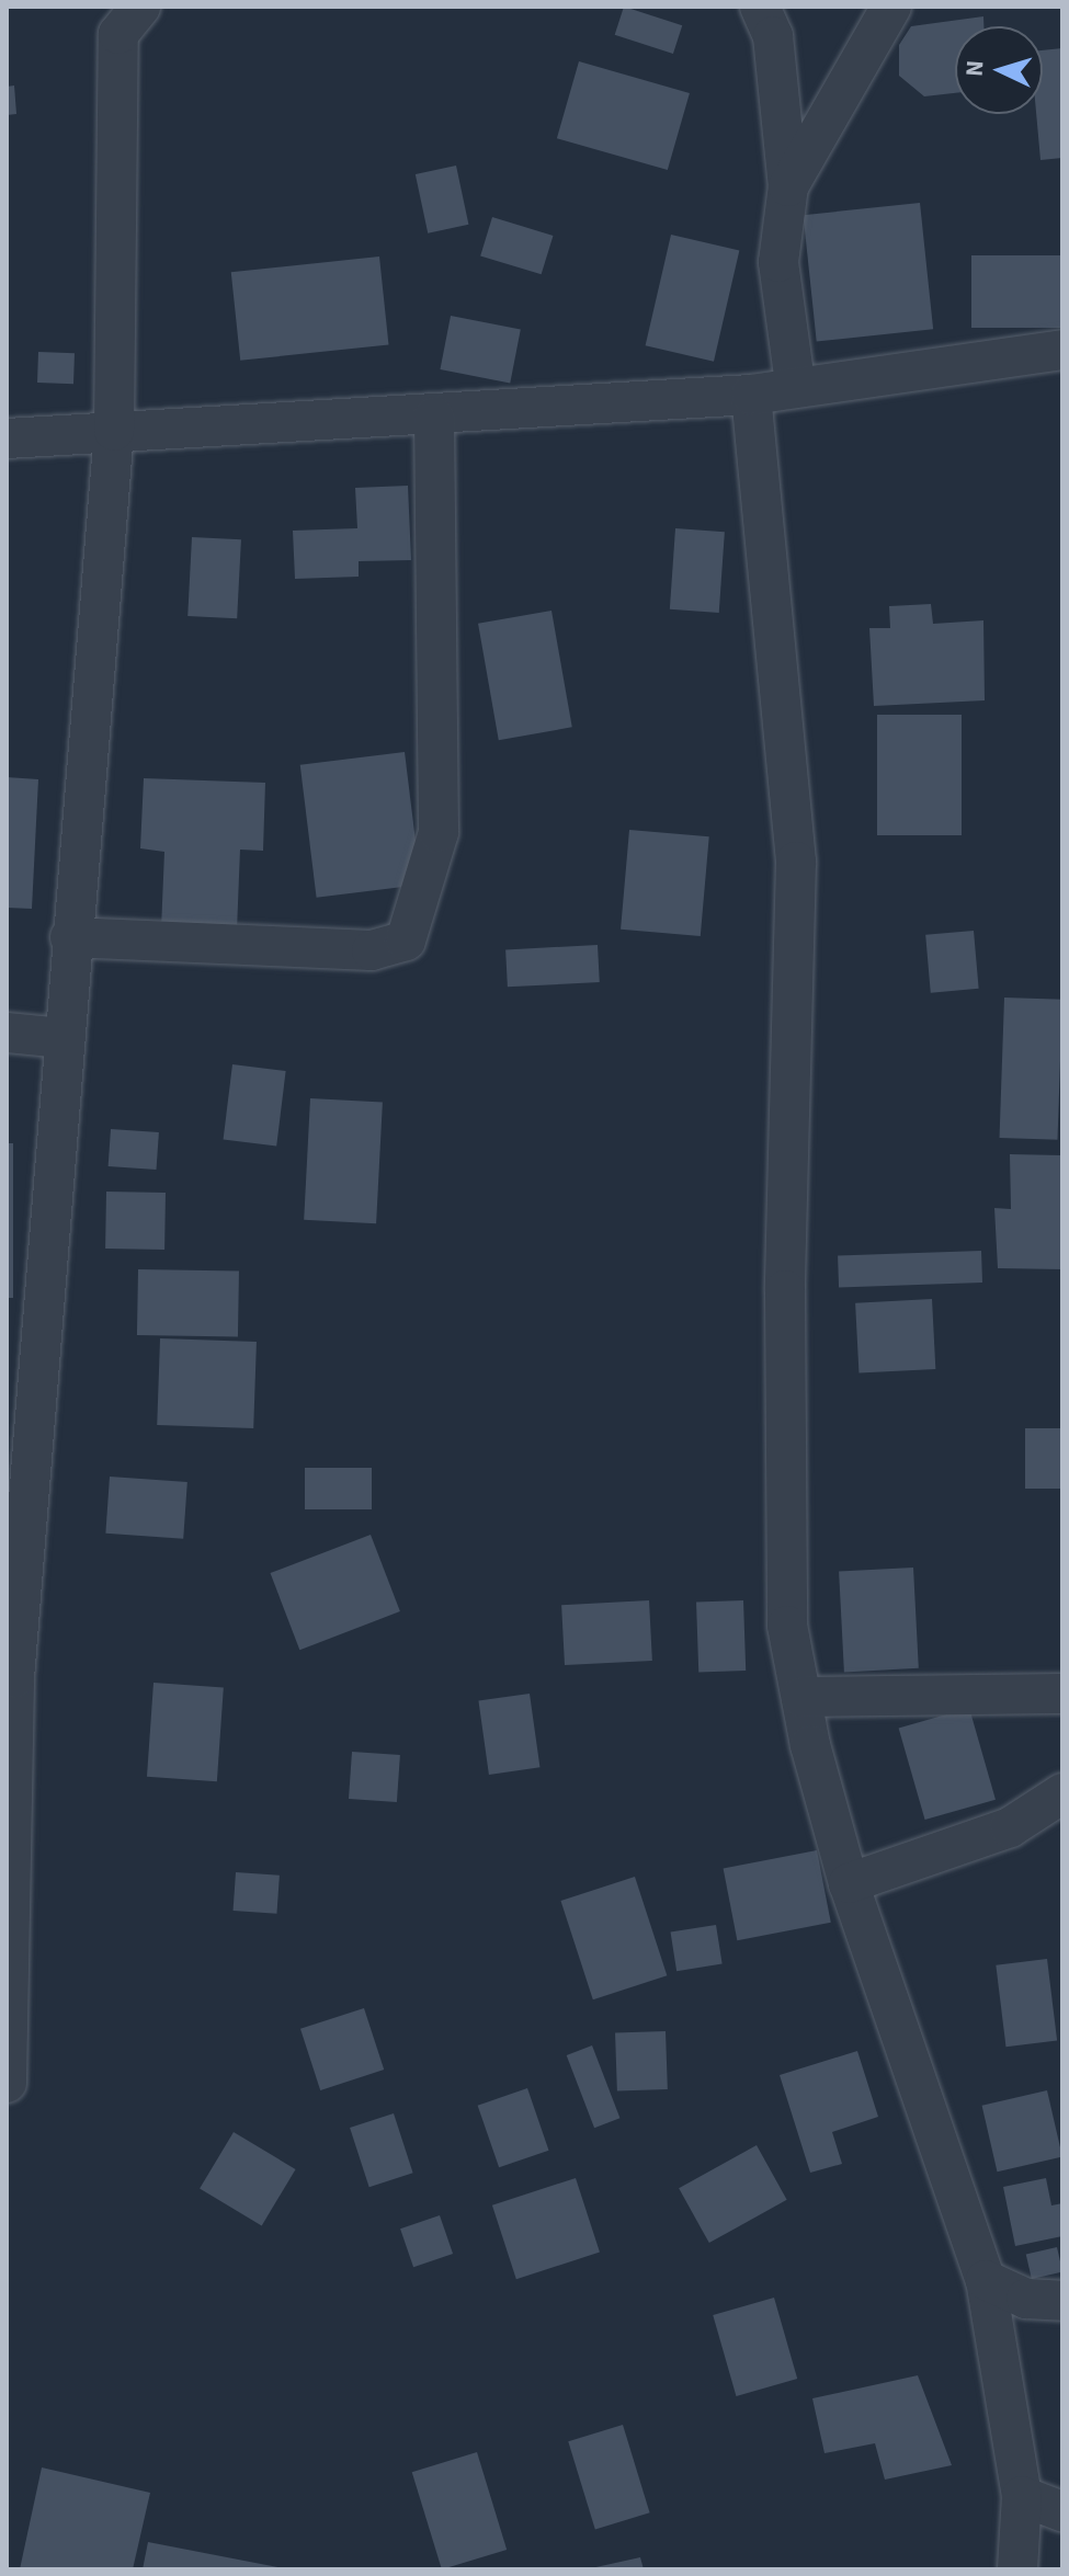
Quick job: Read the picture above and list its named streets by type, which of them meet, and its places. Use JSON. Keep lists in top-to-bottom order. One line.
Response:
{"north":"left"}
